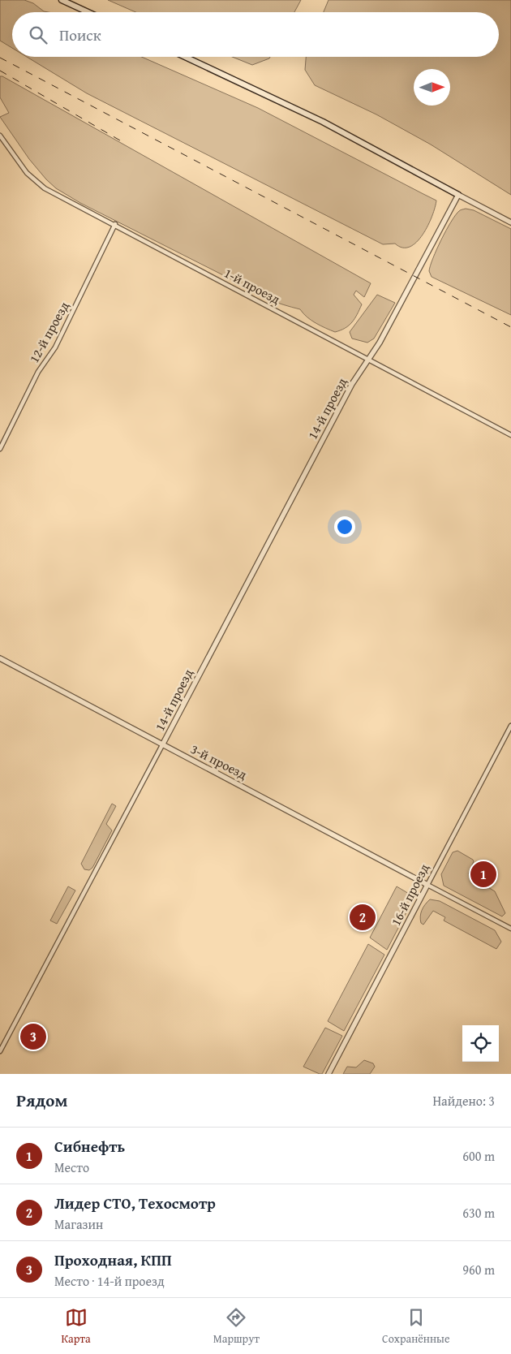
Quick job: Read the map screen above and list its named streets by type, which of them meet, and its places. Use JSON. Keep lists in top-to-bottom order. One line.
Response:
{"streets":{"street":["1-й проезд","12-й проезд","14-й проезд","3-й проезд","16-й проезд"]},"crossings":[["1-й проезд","12-й проезд"],["1-й проезд","14-й проезд"],["14-й проезд","3-й проезд"],["3-й проезд","16-й проезд"]],"north":"right","page":{"search":"Поиск","pins":["1","2","3"],"heading":["Рядом","Найдено: 3"],"list":[{"mark":"1","name":"Сибнефть","note":"Место","value":"600 m"},{"mark":"2","name":"Лидер СТО, Техосмотр","note":"Магазин","value":"630 m"},{"mark":"3","name":"Проходная, КПП","note":"Место · 14-й проезд","value":"960 m"}],"nav":["Карта","Маршрут","Сохранённые"]}}
